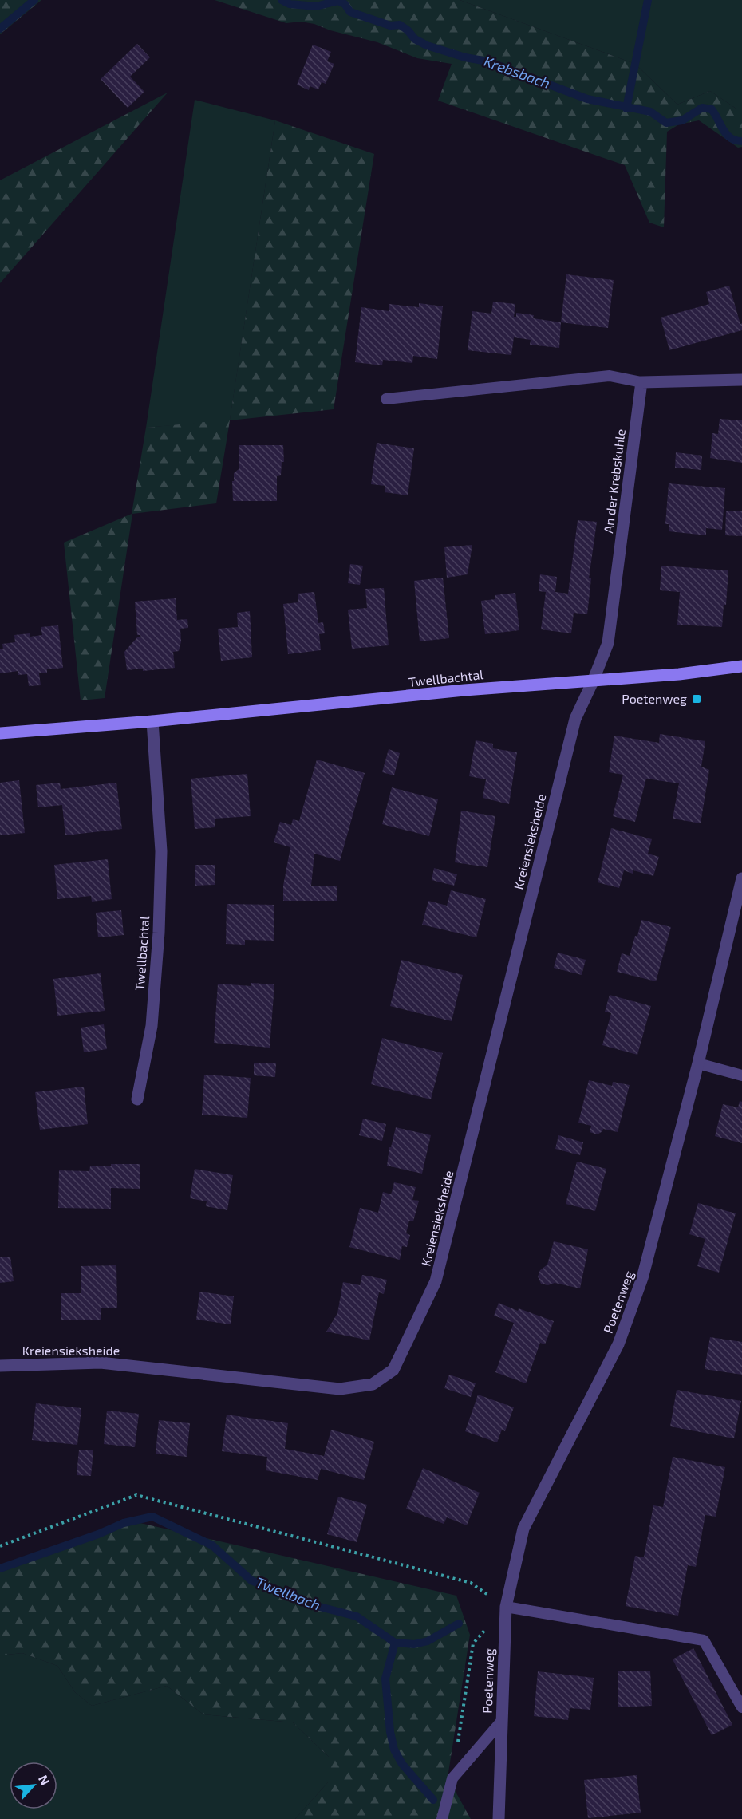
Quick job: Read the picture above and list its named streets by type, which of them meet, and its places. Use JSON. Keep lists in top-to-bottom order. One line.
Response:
{"streets":{"street":["An der Krebskuhle","Twellbachtal","Kreiensieksheide","Poetenweg"]},"crossings":[["An der Krebskuhle","Twellbachtal"],["An der Krebskuhle","Kreiensieksheide"],["Twellbachtal","Kreiensieksheide"]],"water":["Krebsbach","Twellbach"],"places":{"transit":["Poetenweg"]},"north":"top right"}
